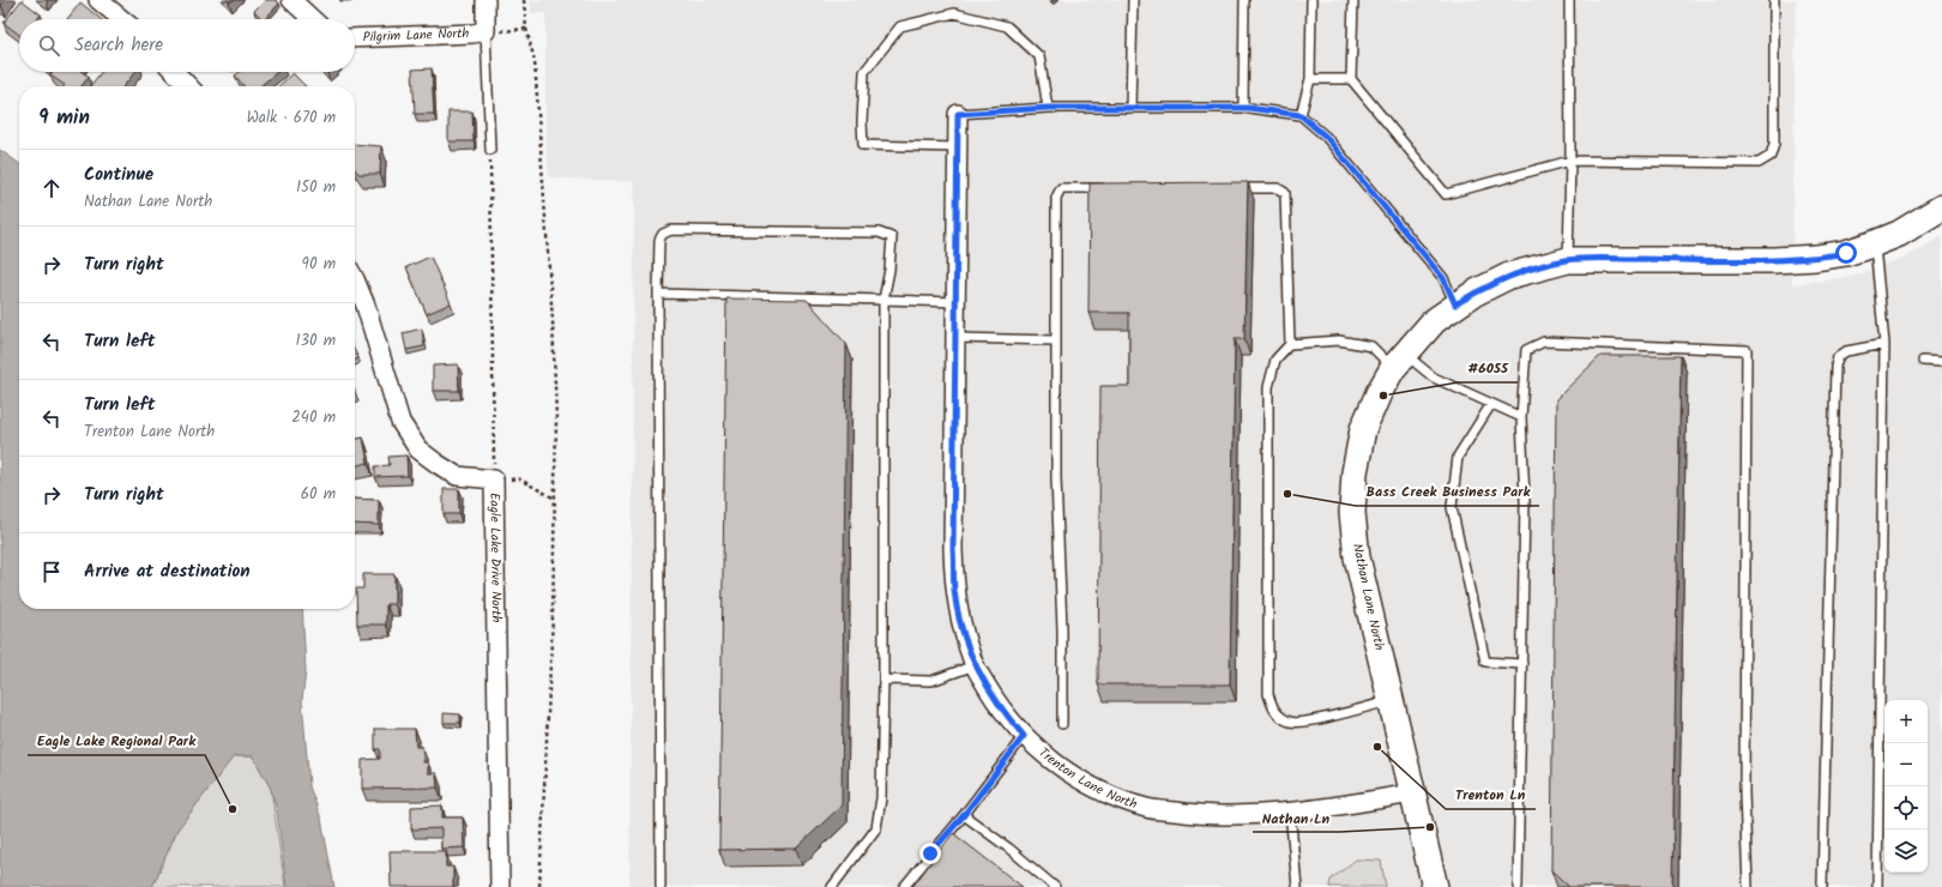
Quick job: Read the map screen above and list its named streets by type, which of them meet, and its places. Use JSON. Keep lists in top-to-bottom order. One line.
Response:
{"streets":{"street":["Pilgrim Lane North","Eagle Lake Drive North","Nathan Lane North","Trenton Lane North"]},"crossings":[["Nathan Lane North","Trenton Lane North"]],"places":["#6055","Bass Creek Business Park","Trenton Ln","Eagle Lake Regional Park","Nathan Ln"],"page":{"search":"Search here","heading":["9 min","Walk · 670 m"],"list":[["Continue","Nathan Lane North","150 m"],["Turn right","90 m"],["Turn left","130 m"],["Turn left","Trenton Lane North","240 m"],["Turn right","60 m"],"Arrive at destination"],"map_buttons":["+","−"]}}
